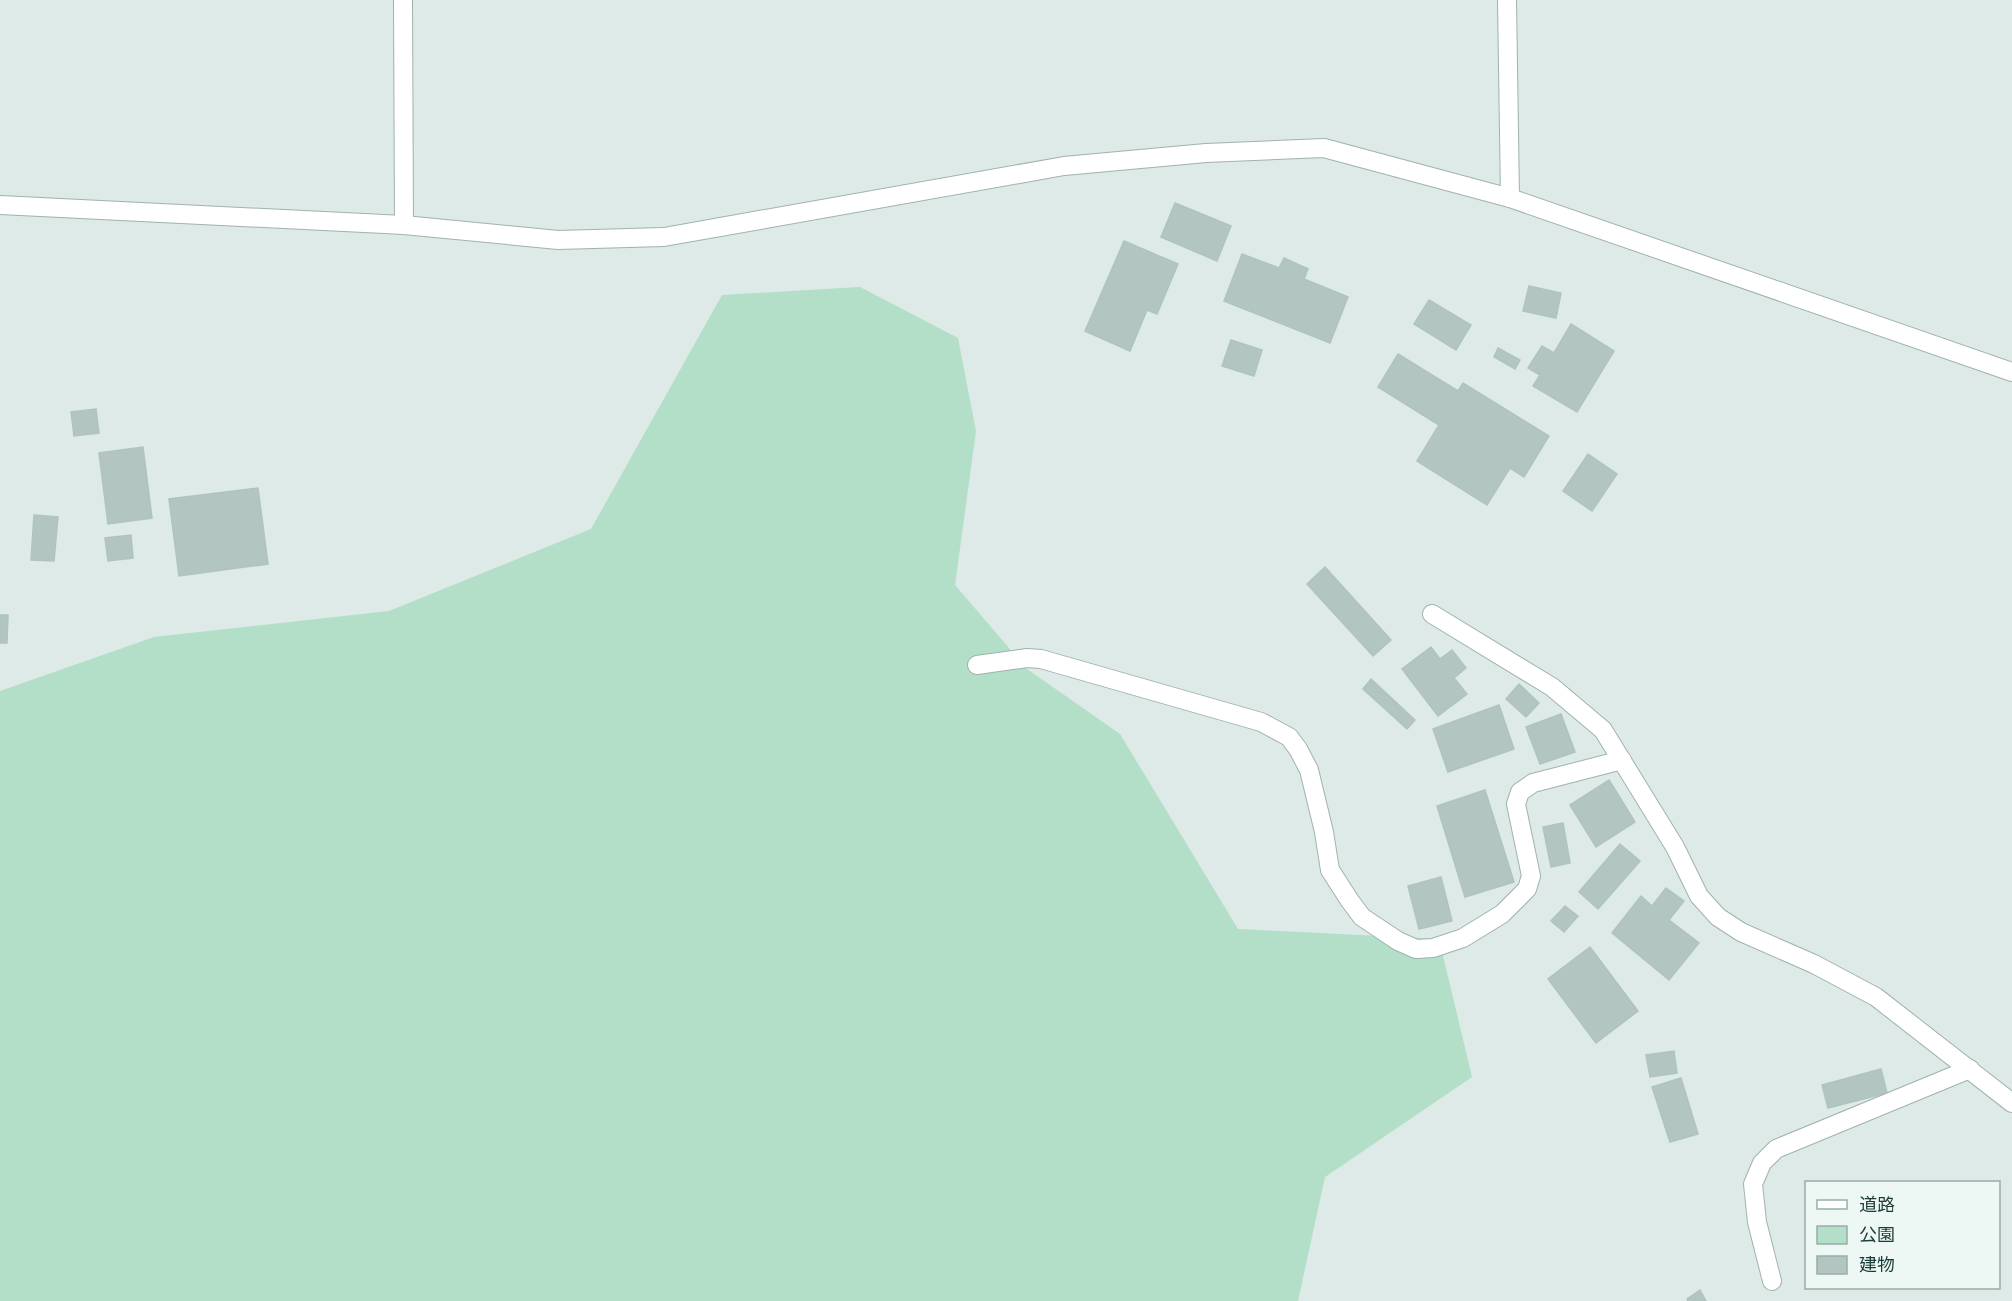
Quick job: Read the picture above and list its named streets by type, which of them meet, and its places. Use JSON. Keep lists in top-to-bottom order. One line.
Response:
{"legend":["道路","公園","建物"]}
